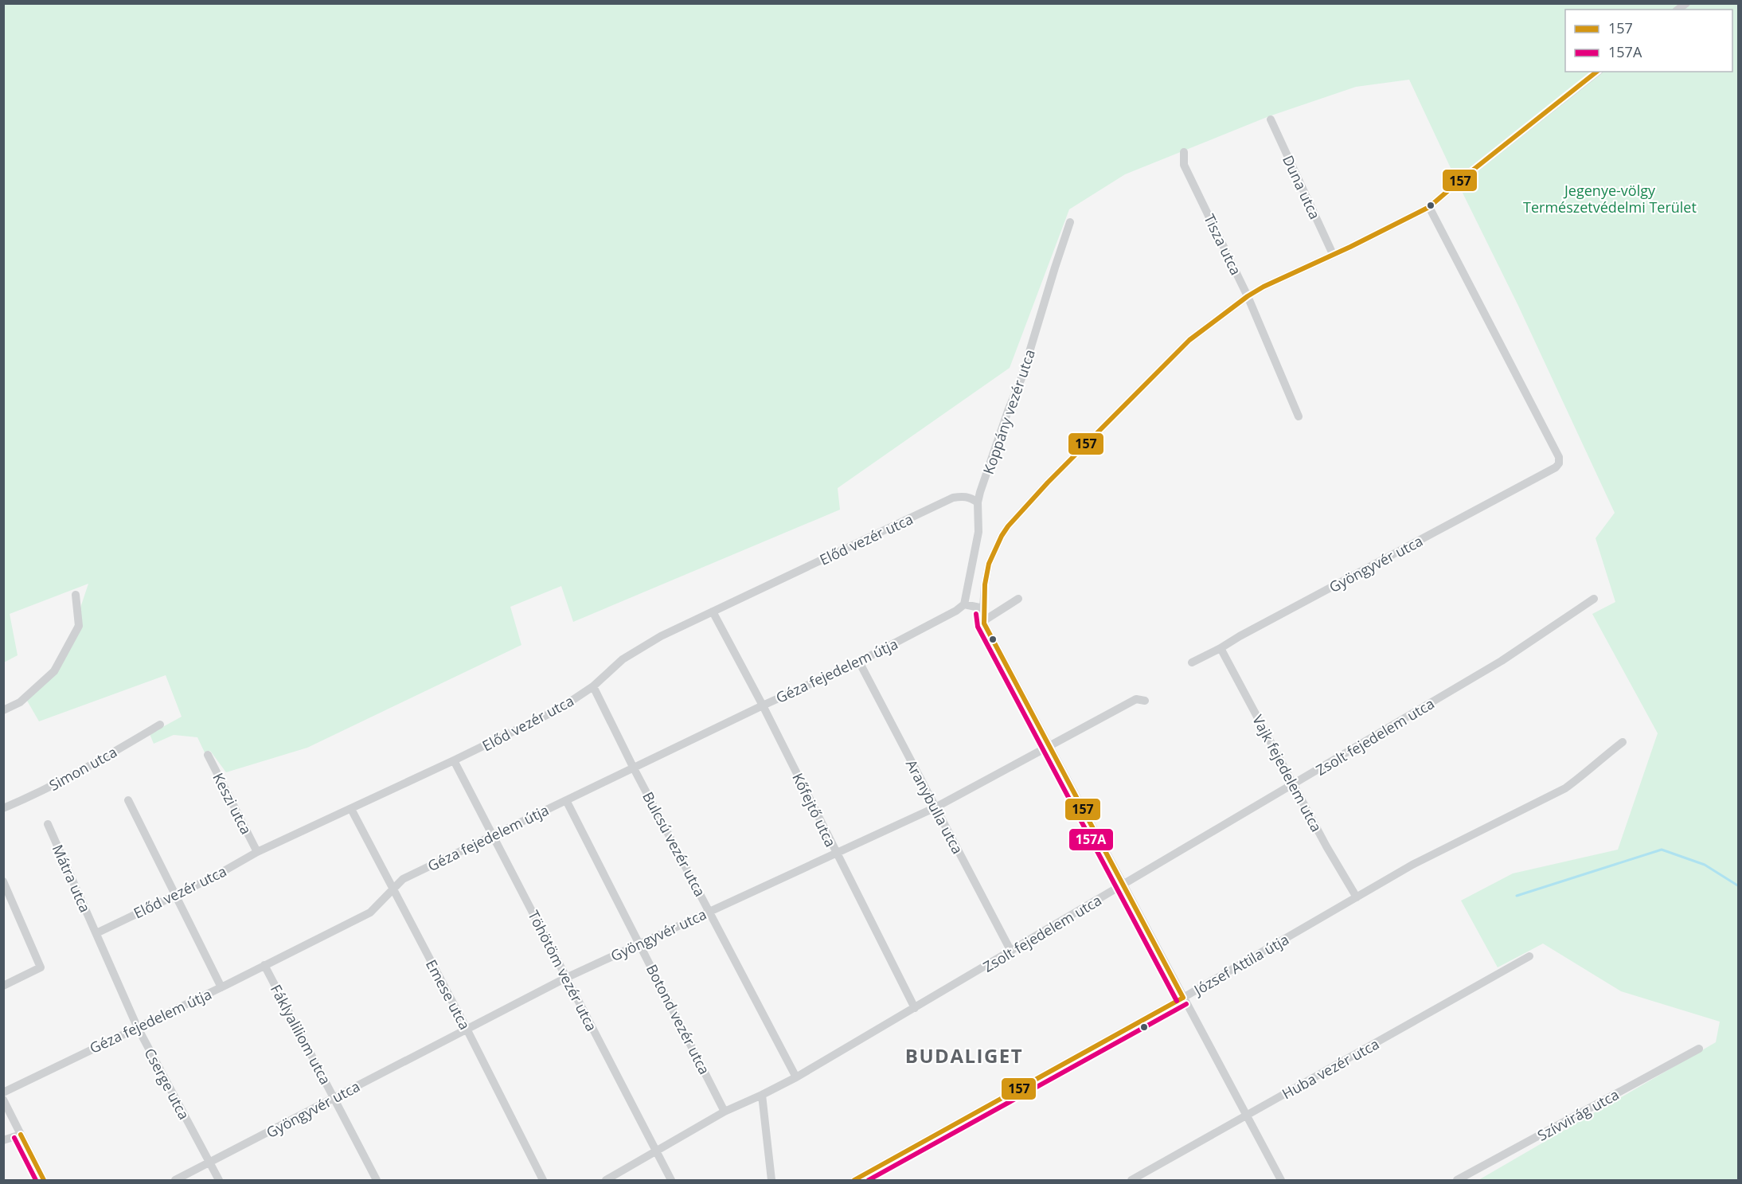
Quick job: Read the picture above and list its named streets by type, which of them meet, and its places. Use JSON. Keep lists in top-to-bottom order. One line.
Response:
{"streets":{"street":["Duna utca","Tisza utca","Koppány vezér utca","Előd vezér utca","Gyöngyvér utca","Géza fejedelem útja","Zsolt fejedelem utca","Simon utca","Vajk fejedelem utca","Keszi utca","Aranybulla utca","Kőfejtő utca","Bulcsú vezér utca","Mátra utca","József Attila útja","Töhötöm vezér utca","Emese utca","Botond vezér utca","Fáklyaliliom utca","Huba vezér utca","Cserge utca","Szívvirág utca"]},"crossings":[["Koppány vezér utca","Előd vezér utca"],["Koppány vezér utca","Géza fejedelem útja"],["Előd vezér utca","Keszi utca"],["Előd vezér utca","Kőfejtő utca"],["Előd vezér utca","Bulcsú vezér utca"],["Előd vezér utca","Mátra utca"],["Előd vezér utca","Töhötöm vezér utca"],["Előd vezér utca","Emese utca"],["Előd vezér utca","Cserge utca"],["Gyöngyvér utca","Vajk fejedelem utca"],["Gyöngyvér utca","Aranybulla utca"],["Gyöngyvér utca","Kőfejtő utca"],["Gyöngyvér utca","Bulcsú vezér utca"],["Gyöngyvér utca","Töhötöm vezér utca"],["Gyöngyvér utca","Emese utca"],["Gyöngyvér utca","Botond vezér utca"],["Gyöngyvér utca","Fáklyaliliom utca"],["Gyöngyvér utca","Cserge utca"],["Géza fejedelem útja","Aranybulla utca"],["Géza fejedelem útja","Kőfejtő utca"],["Géza fejedelem útja","Bulcsú vezér utca"],["Géza fejedelem útja","Töhötöm vezér utca"],["Géza fejedelem útja","Emese utca"],["Géza fejedelem útja","Botond vezér utca"],["Géza fejedelem útja","Fáklyaliliom utca"],["Géza fejedelem útja","Cserge utca"],["Zsolt fejedelem utca","Vajk fejedelem utca"],["Zsolt fejedelem utca","Aranybulla utca"],["Zsolt fejedelem utca","Kőfejtő utca"],["Zsolt fejedelem utca","Bulcsú vezér utca"],["Zsolt fejedelem utca","Töhötöm vezér utca"],["Zsolt fejedelem utca","Botond vezér utca"],["Vajk fejedelem utca","József Attila útja"],["Mátra utca","Cserge utca"]],"districts":["BUDALIGET"],"parks":["Jegenye-völgy Természetvédelmi Terület"],"lines":["transit line 157","transit line 157A"],"legend":["157","157A"]}
